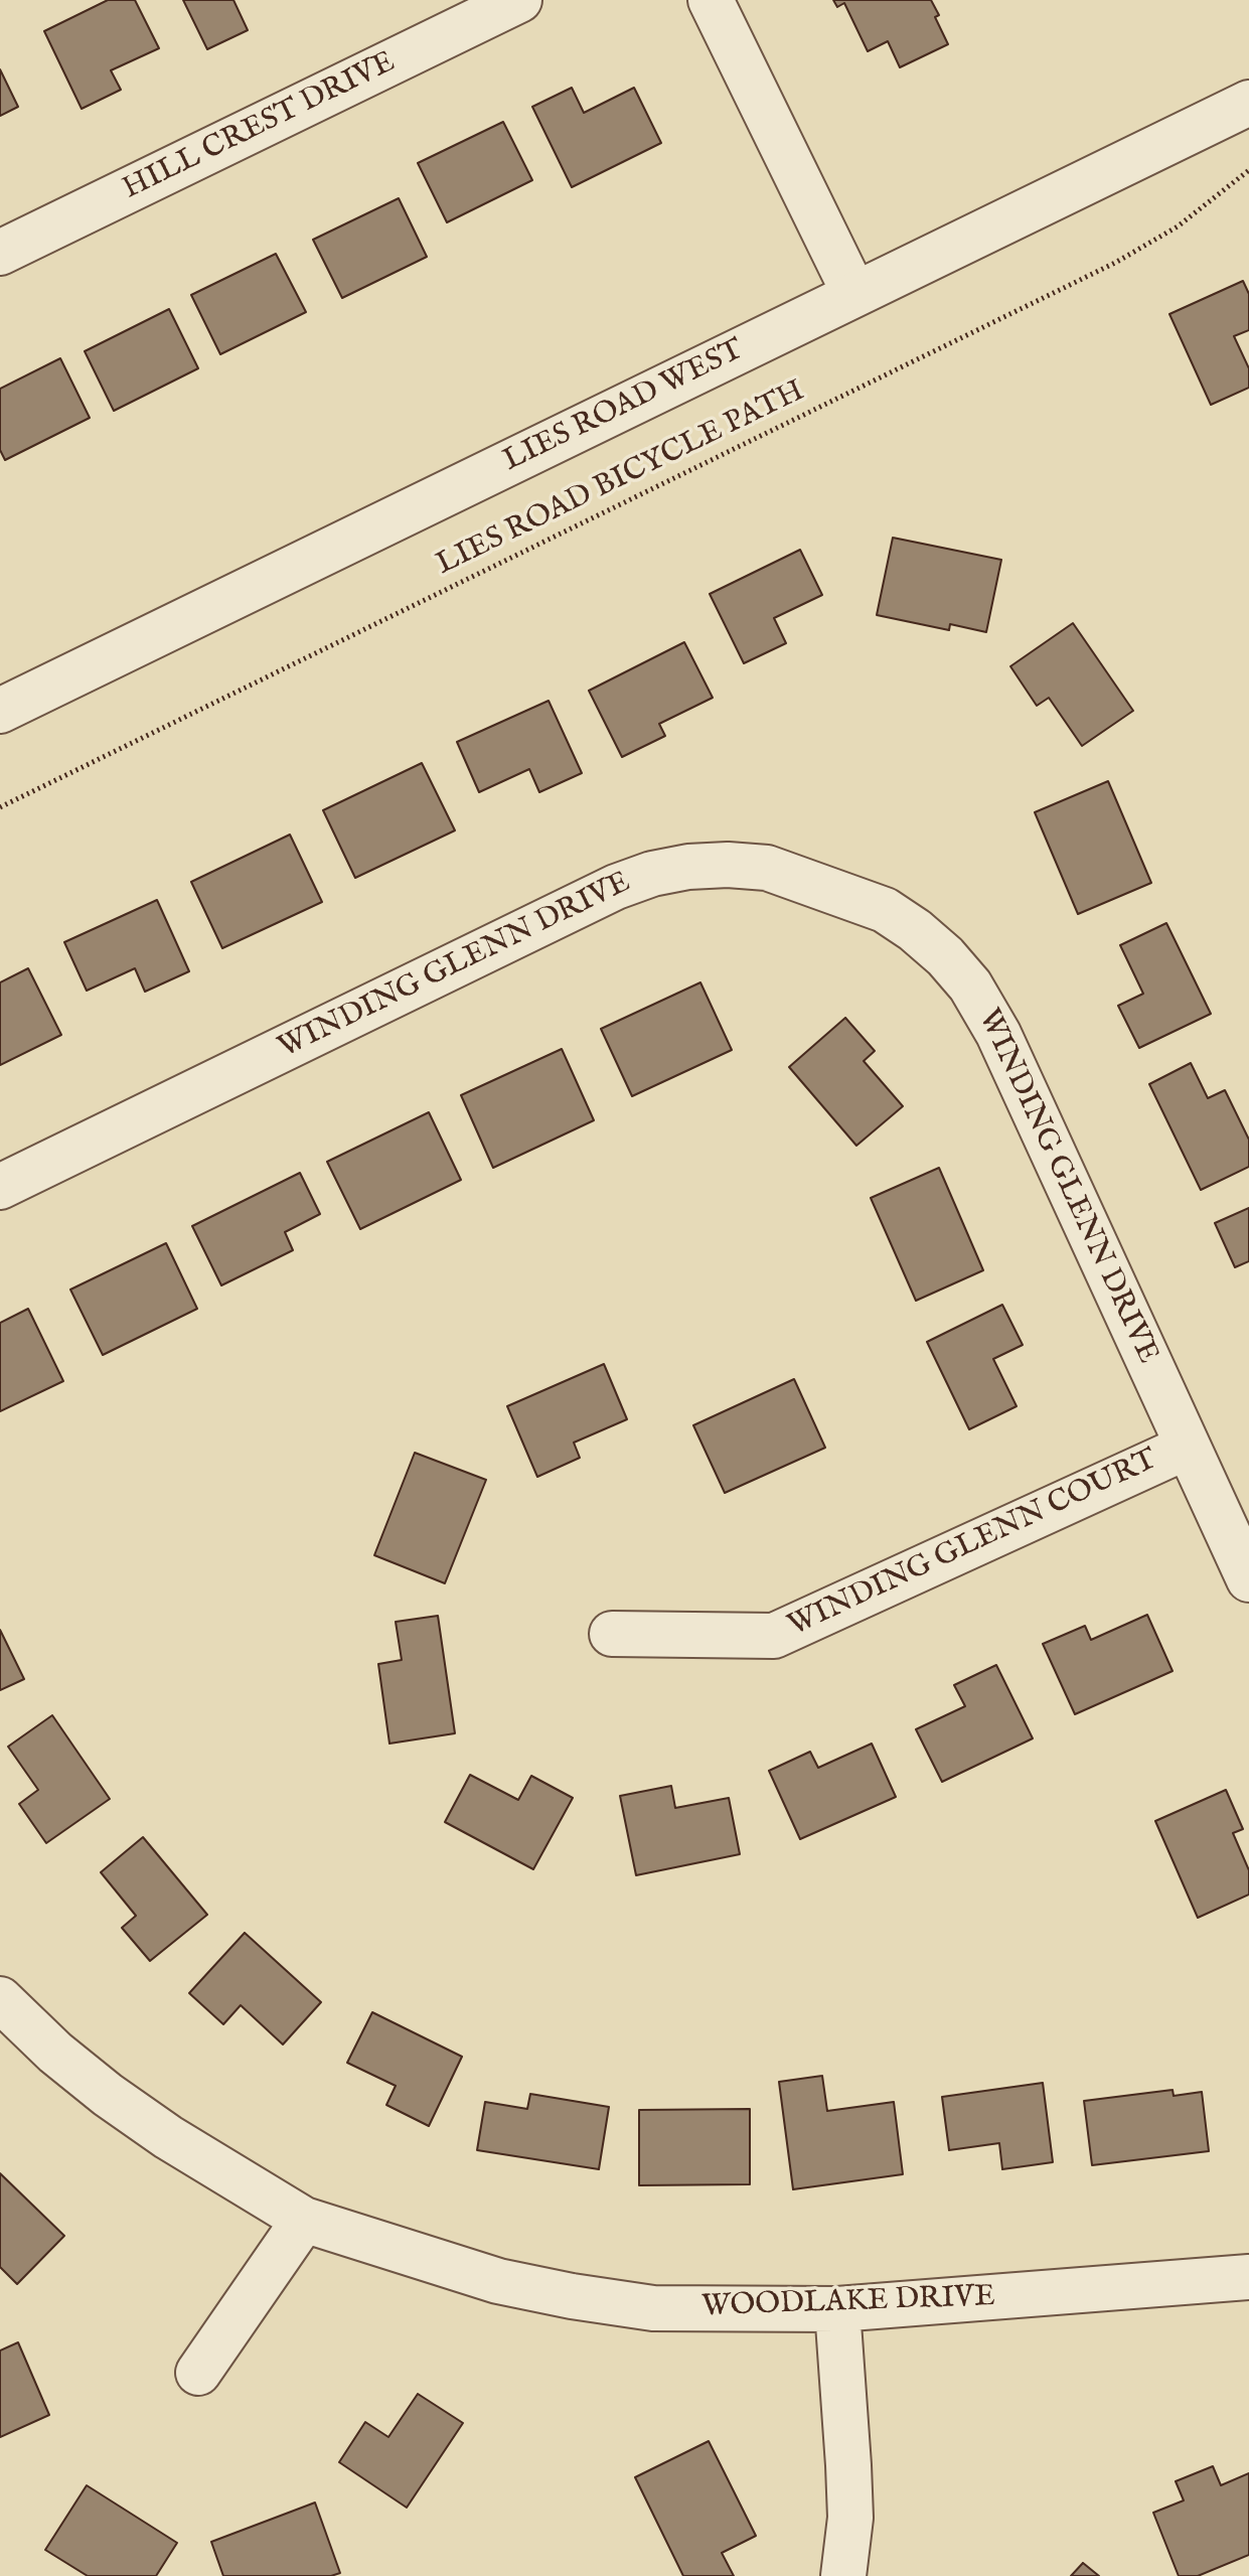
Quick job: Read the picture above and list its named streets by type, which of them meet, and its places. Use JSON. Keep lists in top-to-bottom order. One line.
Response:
{"streets":{"street":["HILL CREST DRIVE","LIES ROAD WEST","WINDING GLENN DRIVE","WINDING GLENN COURT","WOODLAKE DRIVE"],"path":["LIES ROAD BICYCLE PATH"]},"crossings":[["WINDING GLENN DRIVE","WINDING GLENN COURT"]]}
